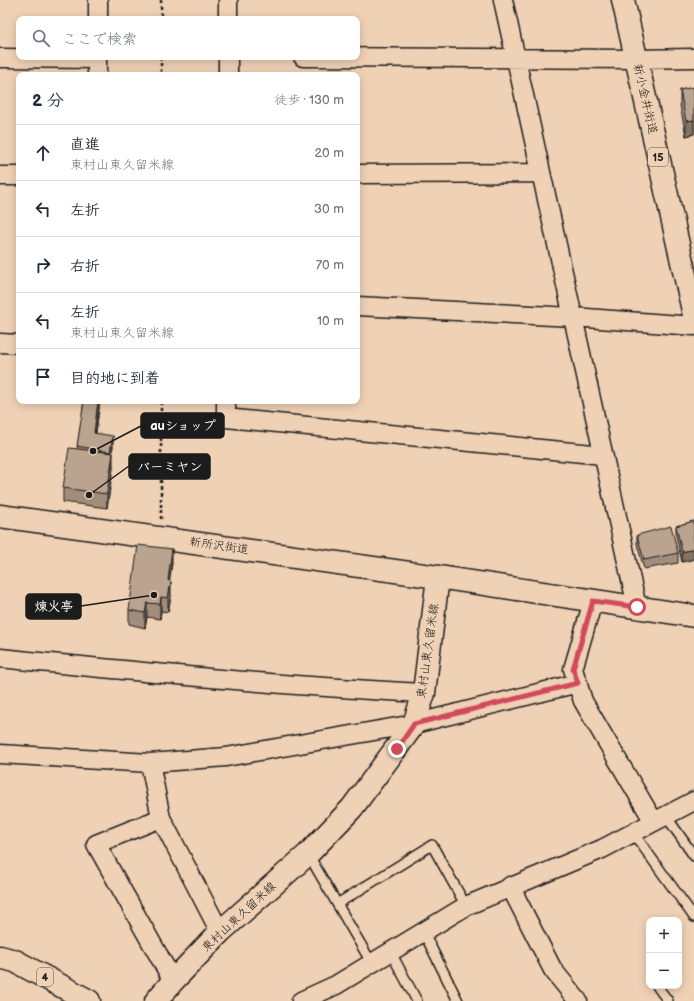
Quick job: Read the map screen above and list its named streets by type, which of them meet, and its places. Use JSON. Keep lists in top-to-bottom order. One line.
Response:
{"streets":{"main road":["新小金井街道","15","新所沢街道","東村山東久留米線","4"]},"crossings":[["新所沢街道","東村山東久留米線"]],"places":["auショップ","バーミヤン","煉火亭"],"page":{"search":"ここで検索","heading":["2 分","徒歩 · 130 m"],"list":[["直進","東村山東久留米線","20 m"],["左折","30 m"],["右折","70 m"],["左折","東村山東久留米線","10 m"],"目的地に到着"],"map_buttons":["+","−"]}}
